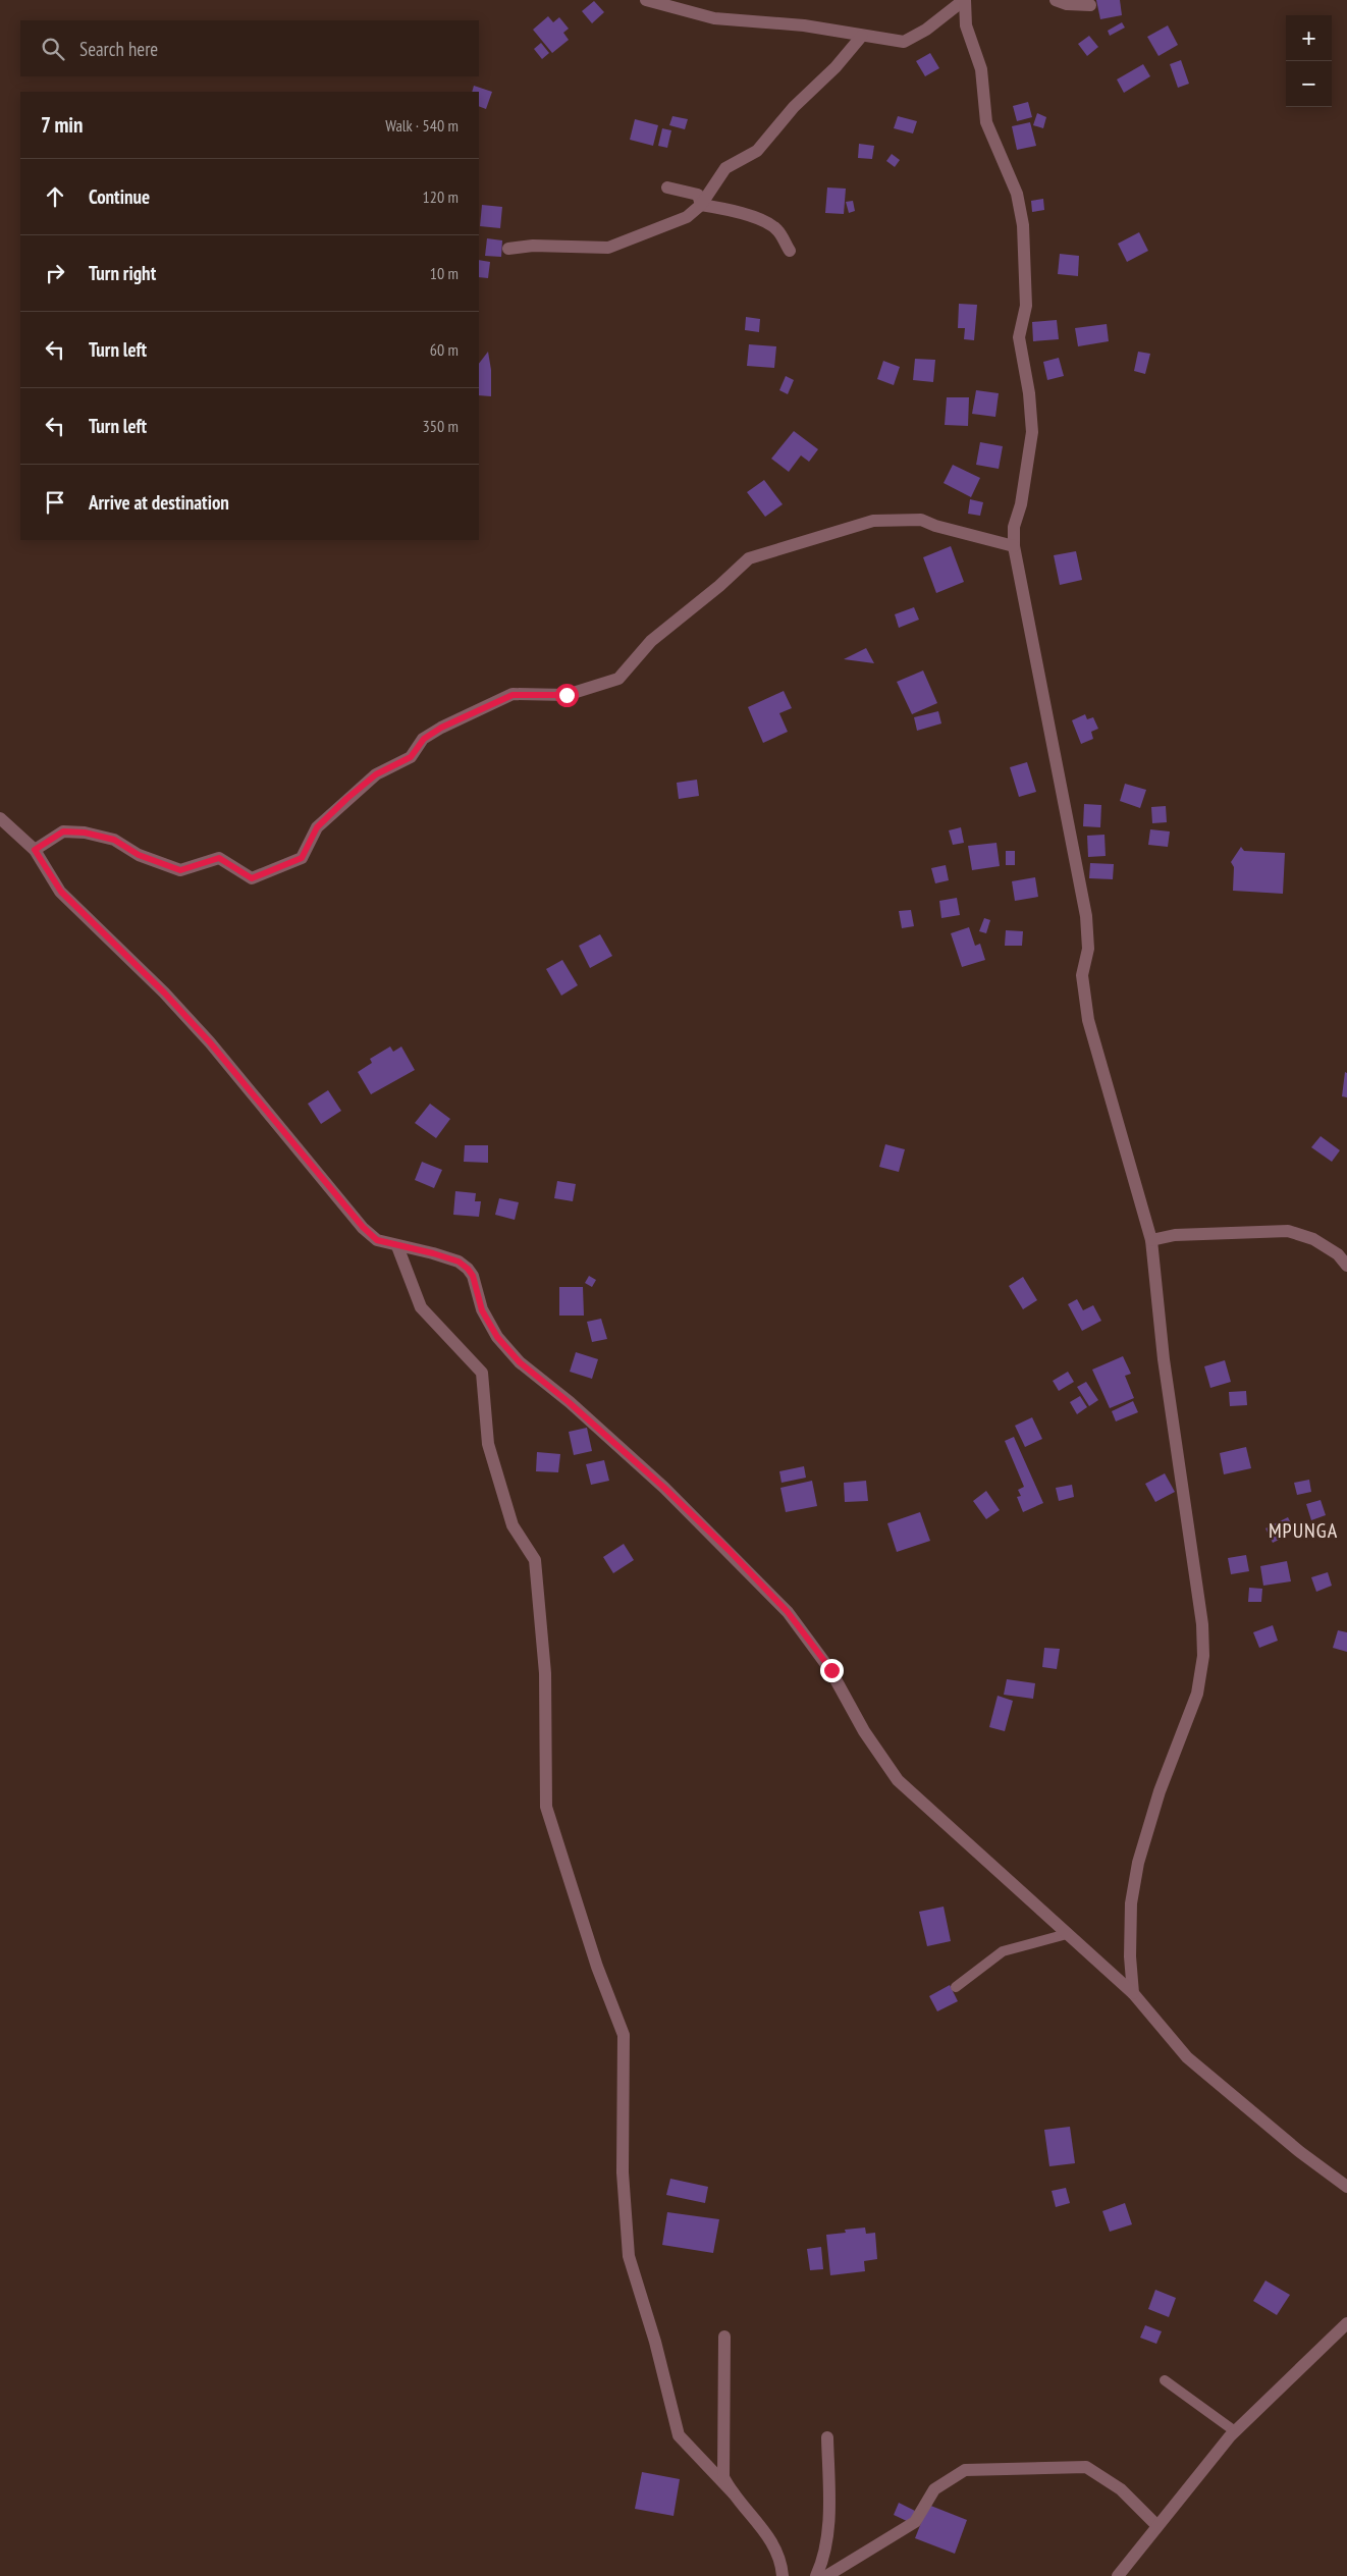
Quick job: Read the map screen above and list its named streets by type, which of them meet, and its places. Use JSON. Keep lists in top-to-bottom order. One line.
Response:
{"districts":["MPUNGA"],"page":{"map_buttons":["+","−"],"search":"Search here","heading":["7 min","Walk · 540 m"],"list":[["Continue","120 m"],["Turn right","10 m"],["Turn left","60 m"],["Turn left","350 m"],"Arrive at destination"]}}
